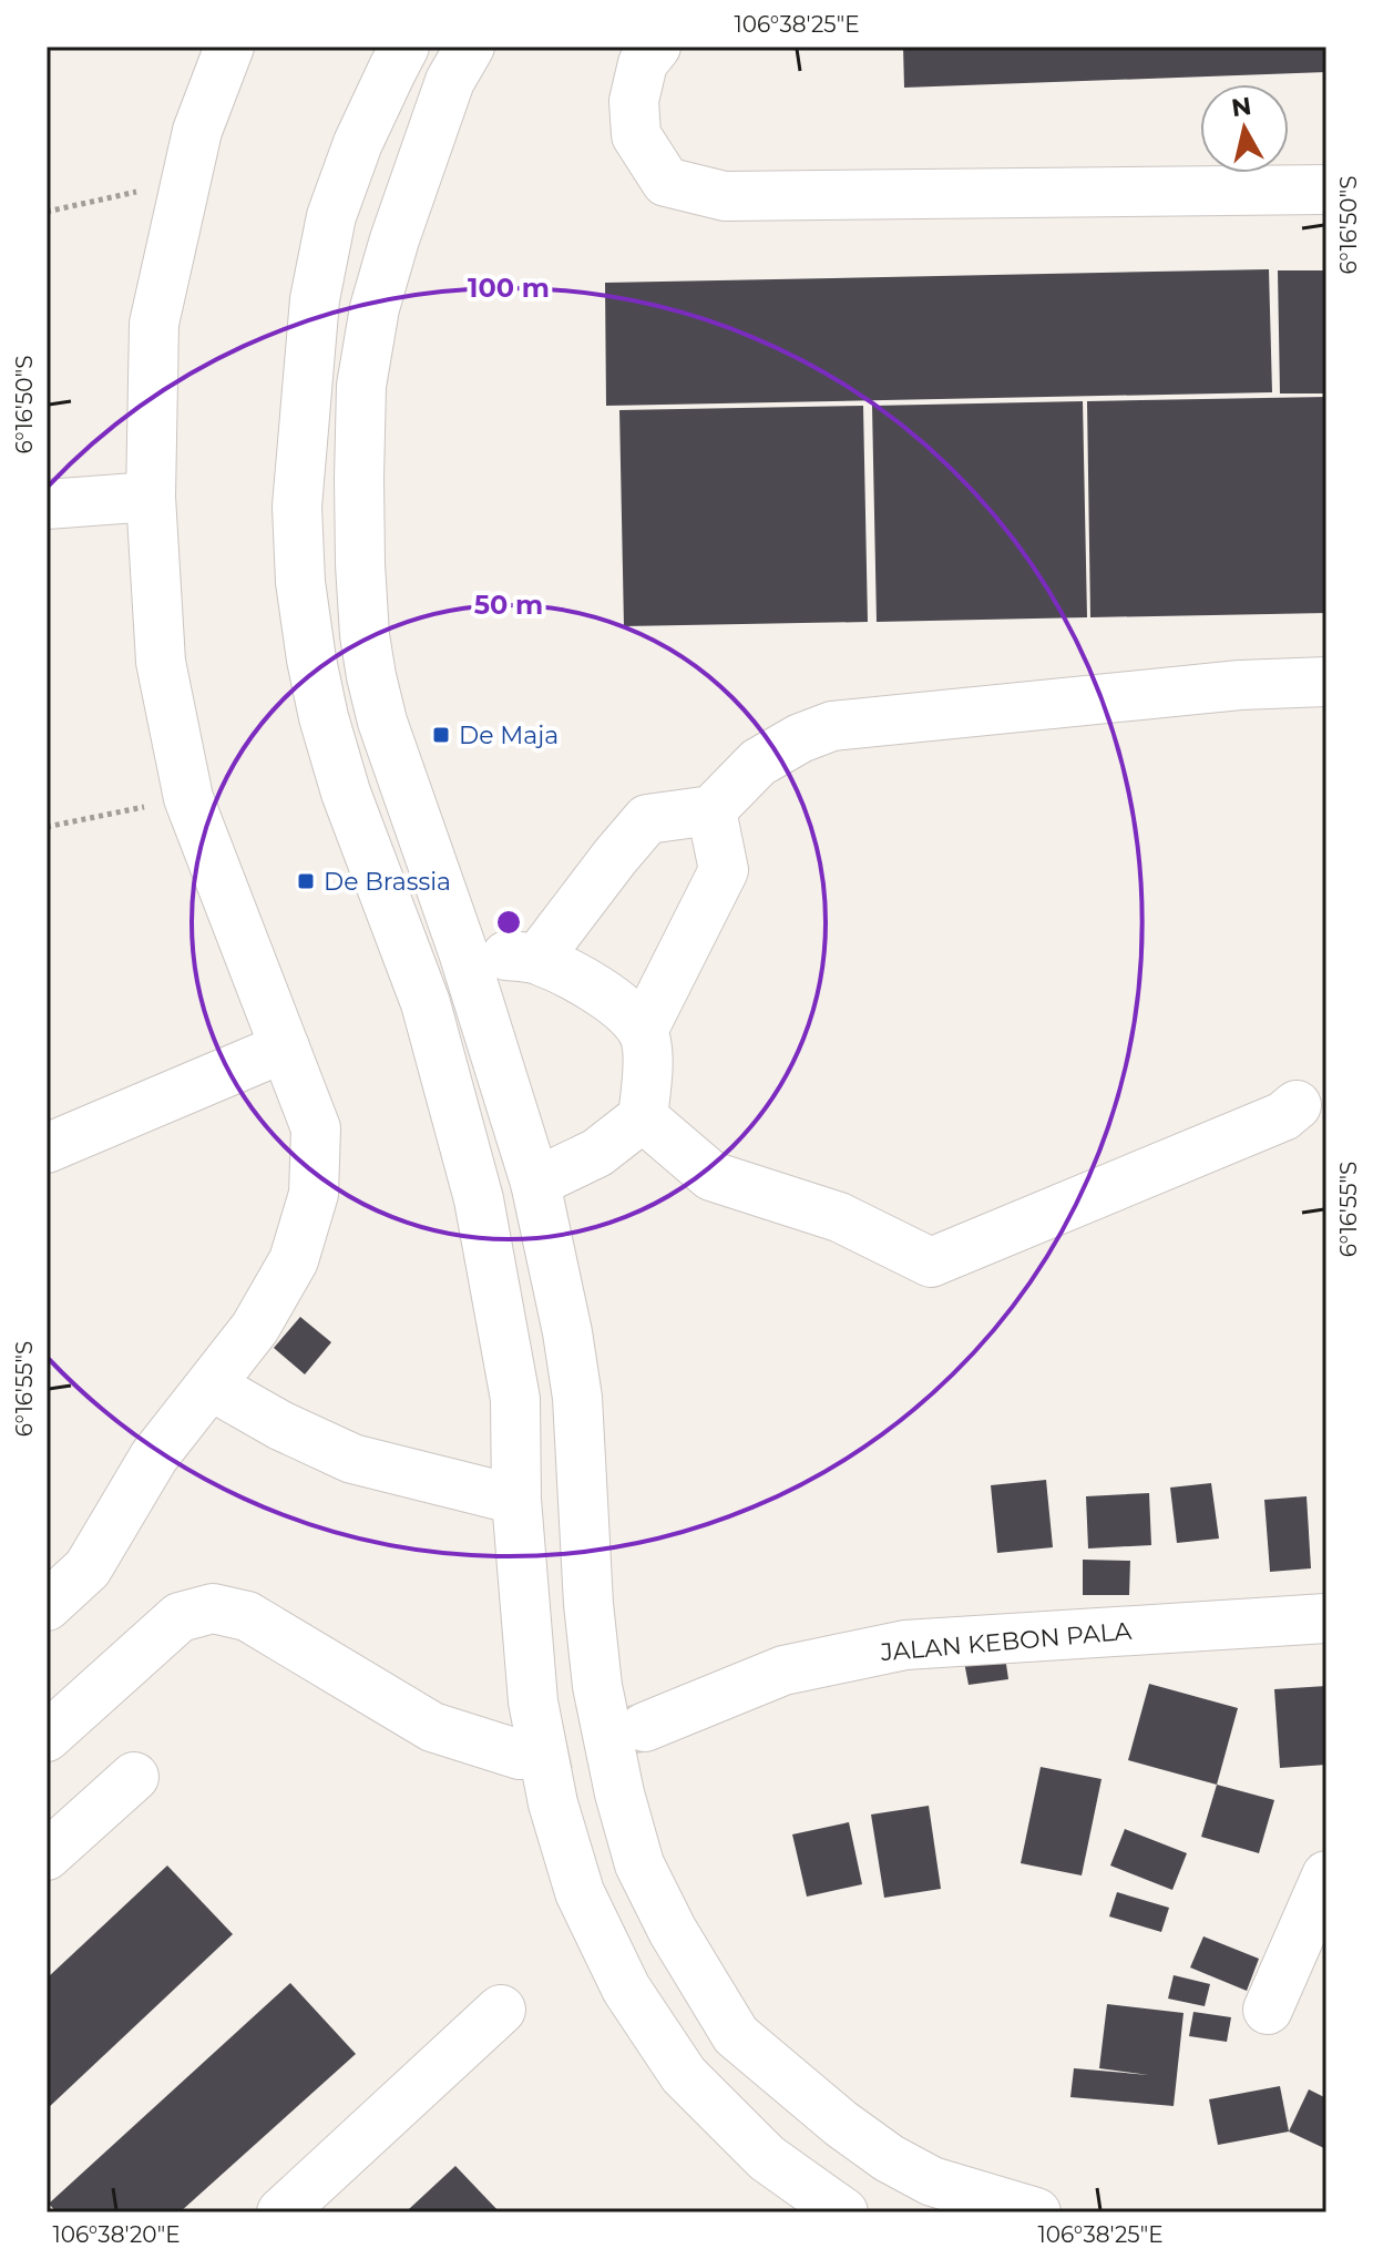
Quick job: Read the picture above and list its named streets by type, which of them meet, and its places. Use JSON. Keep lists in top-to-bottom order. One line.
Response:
{"streets":{"street":["JALAN KEBON PALA"]},"places":{"transit":["De Maja","De Brassia"]},"north":"top","coordinates":["106°38'25\"E","6°16'50\"S","6°16'55\"S","106°38'20\"E"],"rings":["100 m","50 m"]}
